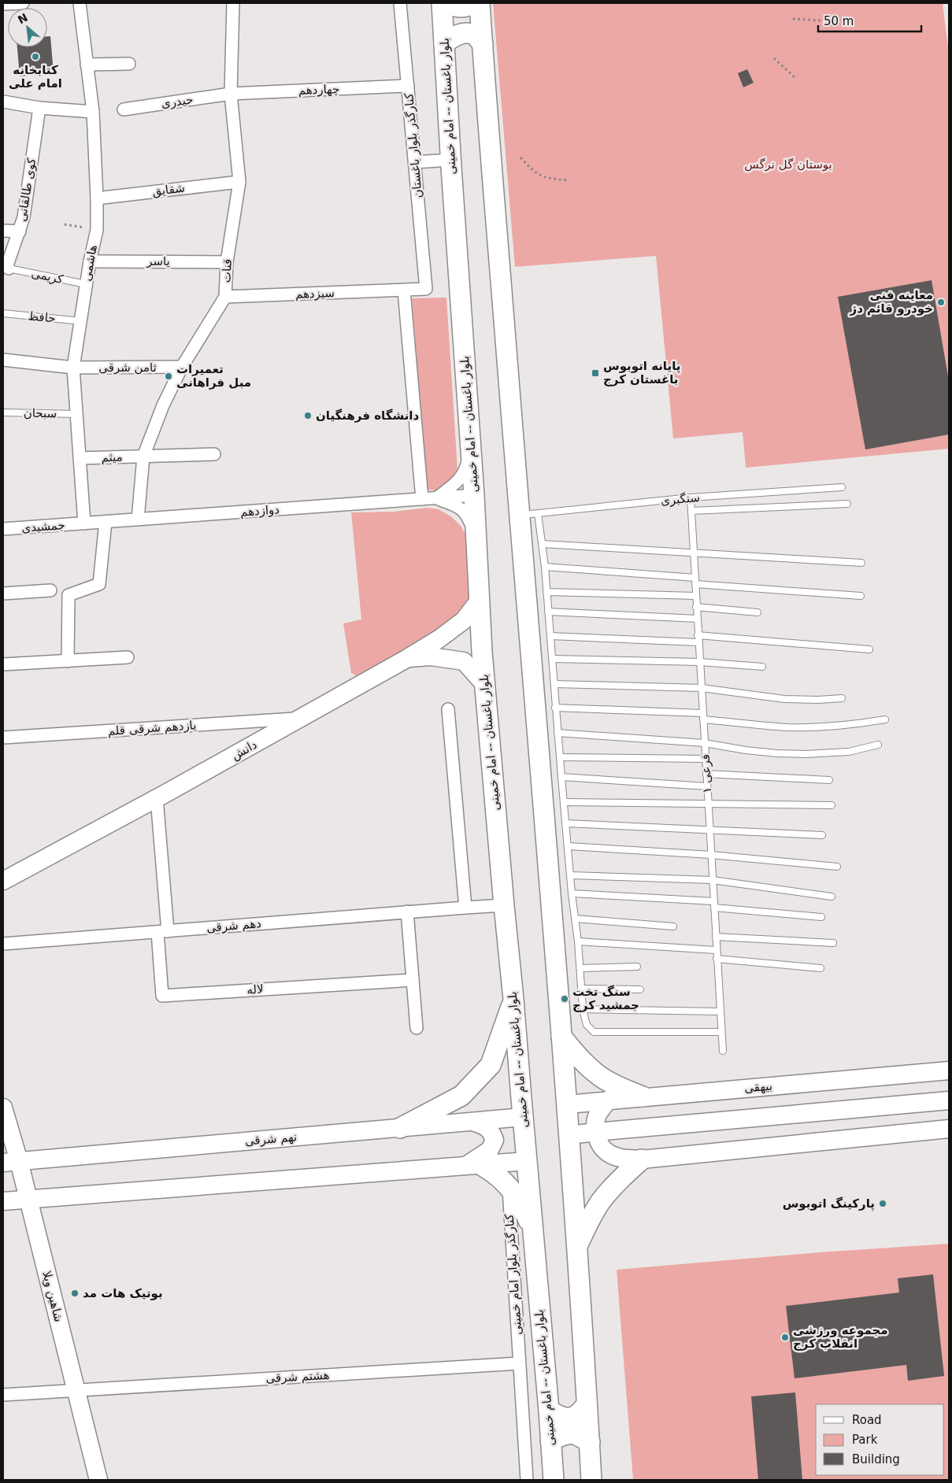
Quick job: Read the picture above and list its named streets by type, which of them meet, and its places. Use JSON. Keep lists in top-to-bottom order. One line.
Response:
{"streets":{"main road":["بلوار باغستان -- امام خمینی"],"street":["چهاردهم","حیدری","کنارگذر بلوار باغستان","کوی طالقانی","شقایق","یاسر","هاشمی","قنات","سیزدهم","ثامن شرقی","میثم","دوازدهم","جمشیدی","یازدهم شرقی قلم","دانش","دهم شرقی","لاله","بیهقی","نهم شرقی","کنارگذر بلوار امام خمینی","شاهین ویلا","هشتم شرقی"],"lane":["کریمی","حافظ","سبحان","سنگبری","۱ فرعی"]},"crossings":[["چهاردهم","حیدری"],["چهاردهم","کنارگذر بلوار باغستان"],["چهاردهم","قنات"],["حیدری","قنات"],["بلوار باغستان -- امام خمینی","دوازدهم"],["بلوار باغستان -- امام خمینی","دانش"],["بلوار باغستان -- امام خمینی","دهم شرقی"],["بلوار باغستان -- امام خمینی","نهم شرقی"],["کنارگذر بلوار باغستان","سیزدهم"],["کوی طالقانی","کریمی"],["شقایق","هاشمی"],["شقایق","قنات"],["یاسر","هاشمی"],["یاسر","قنات"],["هاشمی","کریمی"],["هاشمی","حافظ"],["هاشمی","ثامن شرقی"],["هاشمی","سبحان"],["هاشمی","میثم"],["هاشمی","دوازدهم"],["هاشمی","جمشیدی"],["قنات","سیزدهم"],["قنات","ثامن شرقی"],["قنات","میثم"],["قنات","دوازدهم"],["سنگبری","۱ فرعی"],["دوازدهم","جمشیدی"],["یازدهم شرقی قلم","دانش"],["دهم شرقی","لاله"],["نهم شرقی","شاهین ویلا"],["کنارگذر بلوار امام خمینی","هشتم شرقی"],["شاهین ویلا","هشتم شرقی"]],"parks":["بوستان گل نرگس"],"places":{"other":["کتابخانه امام علی","معاینه فنی خودرو قائم دژ","تعمیرات مبل فراهانی","دانشگاه فرهنگیان","سنگ تخت جمشید کرج","پارکینگ اتوبوس","بوتیک هات مد","مجموعه ورزشی انقلاب کرج"],"transit":["پایانه اتوبوس باغستان کرج"]},"legend":["Road","Park","Building"],"scale_bar":"50 m","north":"top left"}
